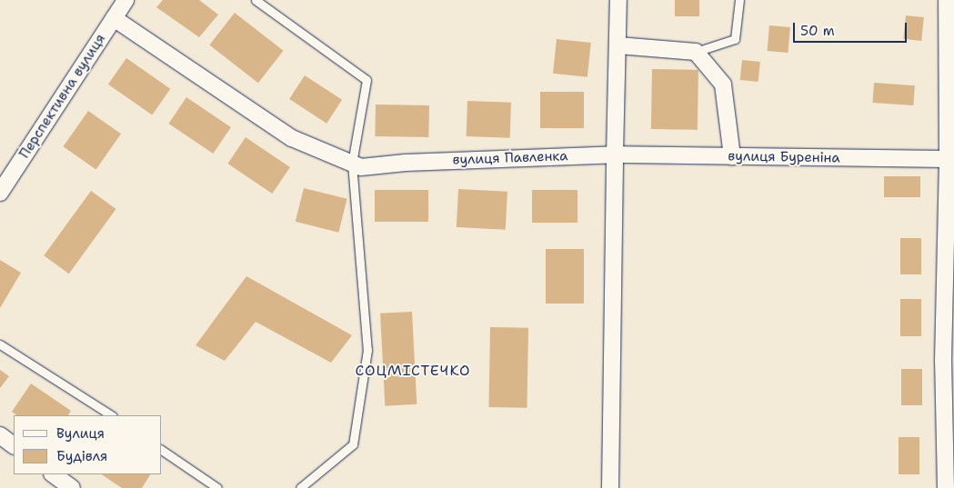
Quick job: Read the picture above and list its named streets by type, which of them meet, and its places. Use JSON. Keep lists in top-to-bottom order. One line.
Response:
{"streets":{"street":["Перспективна вулиця","вулиця Буреніна","вулиця Павленка"]},"crossings":[["Перспективна вулиця","вулиця Павленка"],["вулиця Буреніна","вулиця Павленка"]],"districts":["СОЦМІСТЕЧКО"],"legend":["Вулиця","Будівля"],"scale_bar":"50 m"}
